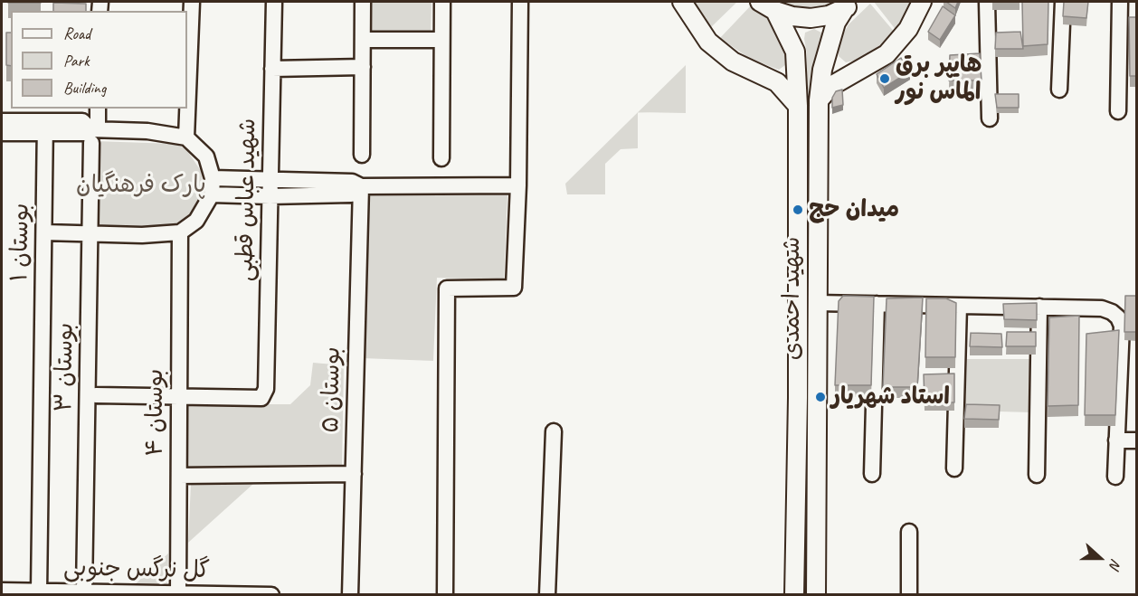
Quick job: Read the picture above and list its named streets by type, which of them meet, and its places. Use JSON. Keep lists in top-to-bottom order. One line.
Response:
{"streets":{"main road":["شهید احمدی"],"street":["شهید عباس قطبی","بوستان ۱","بوستان ۳","بوستان ۵","بوستان ۴","گل نرگس جنوبی"]},"crossings":[["شهید عباس قطبی","بوستان ۴"],["بوستان ۱","گل نرگس جنوبی"],["بوستان ۳","بوستان ۴"],["بوستان ۳","گل نرگس جنوبی"],["بوستان ۴","گل نرگس جنوبی"]],"parks":["پارک فرهنگیان"],"places":["هایپر برق الماس نور","میدان حج","استاد شهریار"],"legend":["Road","Park","Building"],"north":"right"}
